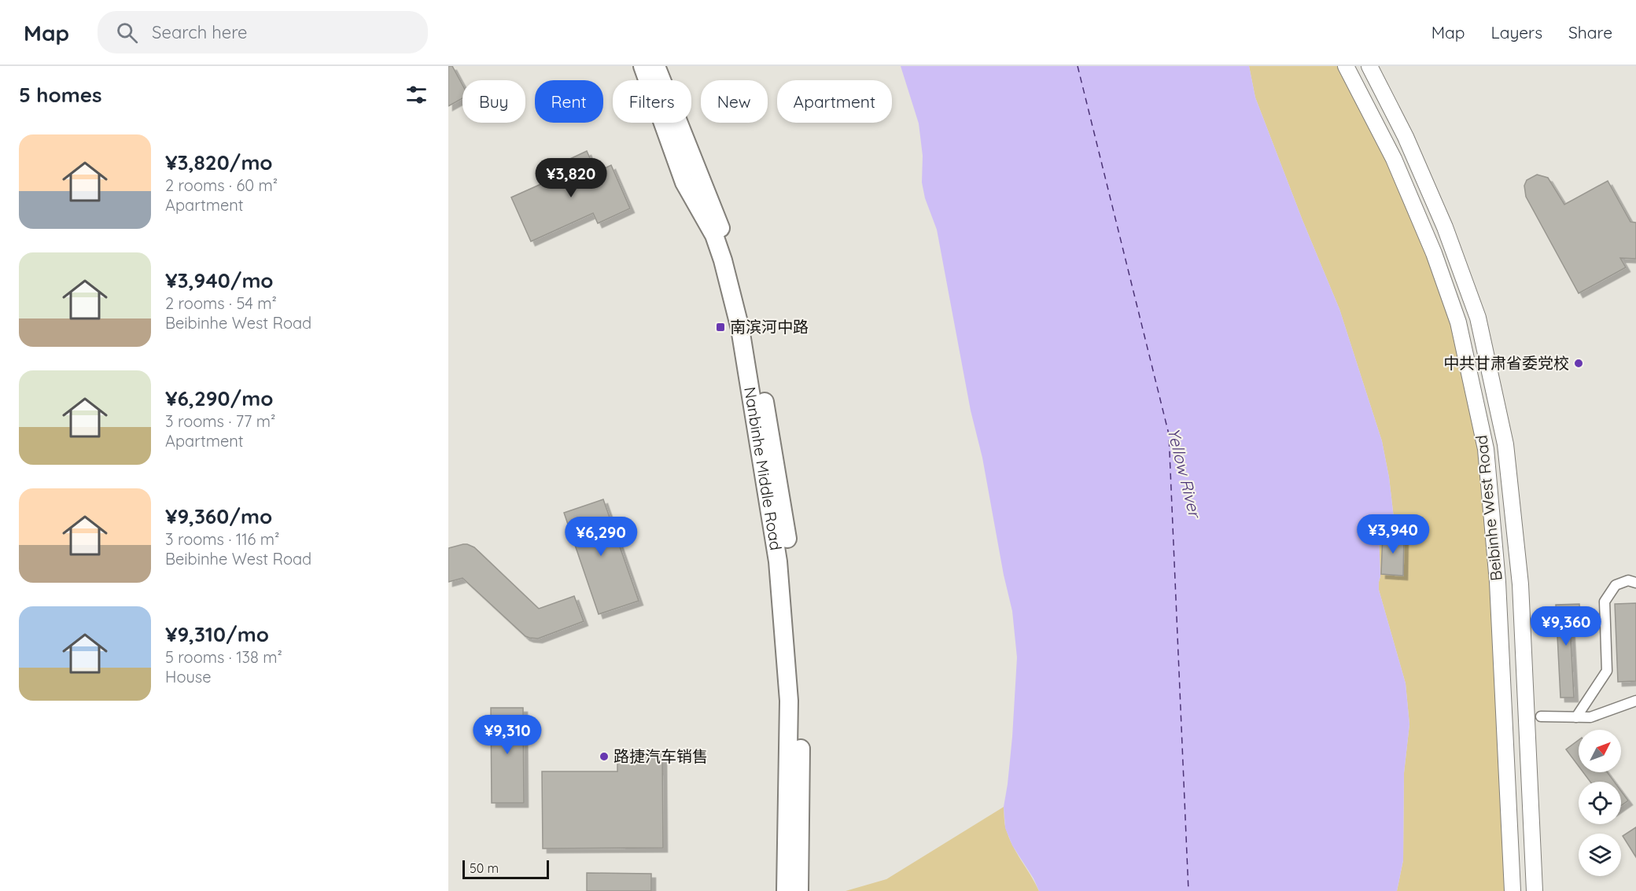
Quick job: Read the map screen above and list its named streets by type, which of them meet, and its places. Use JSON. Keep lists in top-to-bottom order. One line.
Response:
{"streets":{"highway":["Nanbinhe Middle Road"],"main road":["Beibinhe West Road"]},"water":["Yellow River"],"places":{"transit":["南滨河中路"],"other":["中共甘肃省委党校","路捷汽车销售"]},"scale_bar":"50 m","north":"top right","page":{"header":"Map","search":"Search here","nav":["Map","Layers","Share"],"heading":"5 homes","chip":["Buy","Rent","Filters","New","Apartment"],"list":[{"name":"¥3,820/mo","note":"2 rooms · 60 m² · Apartment"},{"name":"¥3,940/mo","note":"2 rooms · 54 m² · Beibinhe West Road"},{"name":"¥6,290/mo","note":"3 rooms · 77 m² · Apartment"},{"name":"¥9,360/mo","note":"3 rooms · 116 m² · Beibinhe West Road"},{"name":"¥9,310/mo","note":"5 rooms · 138 m² · House"}],"price":["¥3,820","¥3,940","¥6,290","¥9,360","¥9,310"],"scale":"50 m"}}
